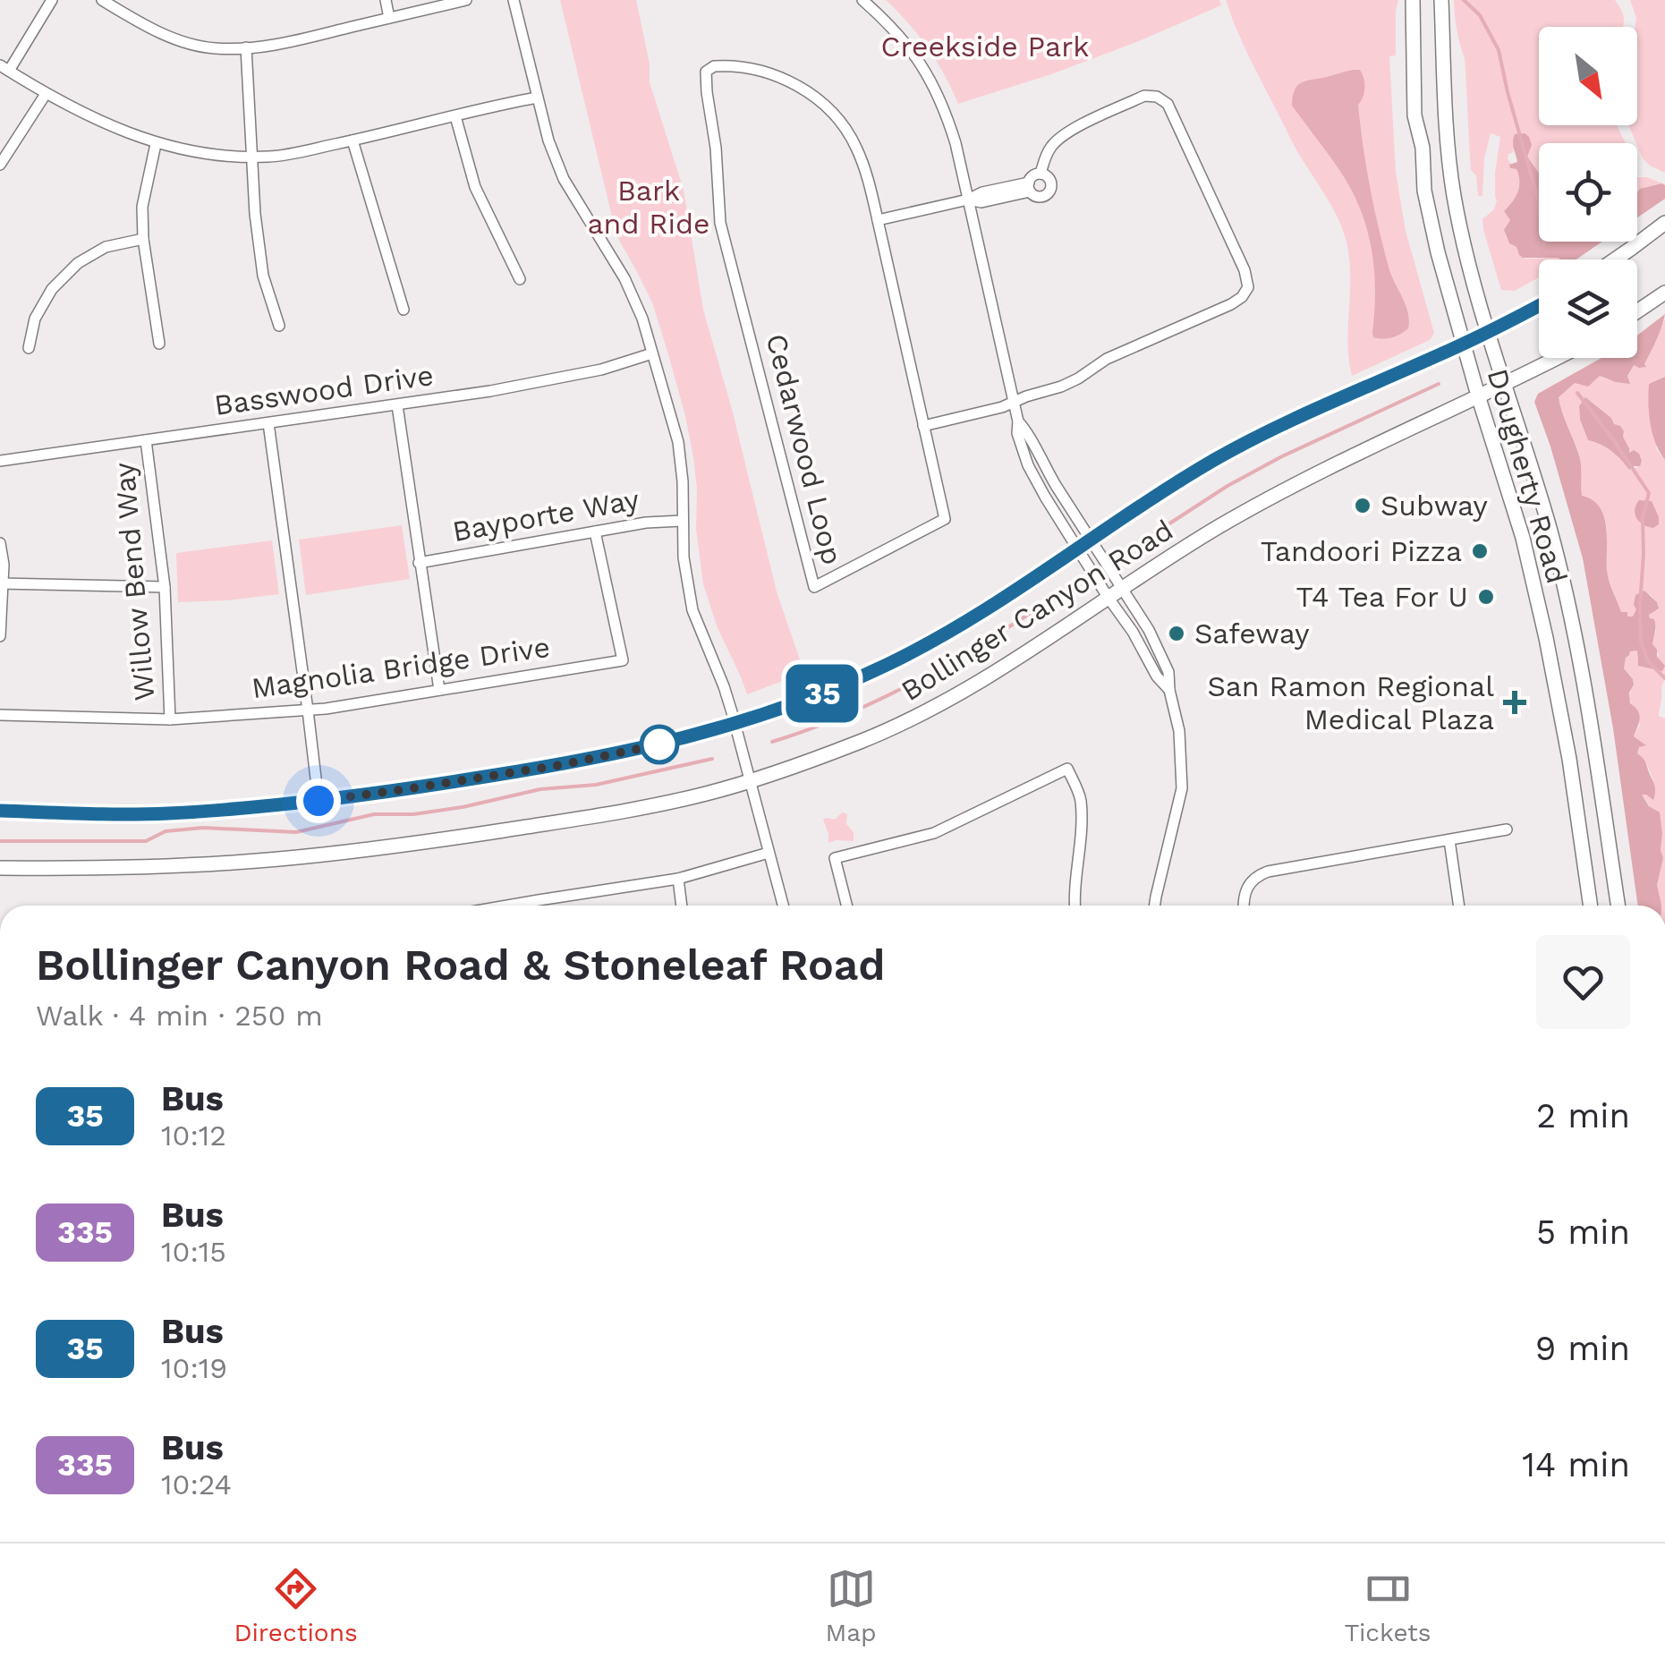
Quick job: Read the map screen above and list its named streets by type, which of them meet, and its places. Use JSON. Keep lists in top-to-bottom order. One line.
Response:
{"streets":{"main road":["Dougherty Road","Bollinger Canyon Road"],"street":["Basswood Drive","Cedarwood Loop","Bayporte Way","Willow Bend Way","Magnolia Bridge Drive"]},"crossings":[["Basswood Drive","Willow Bend Way"],["Dougherty Road","Bollinger Canyon Road"],["Bayporte Way","Magnolia Bridge Drive"],["Willow Bend Way","Magnolia Bridge Drive"]],"parks":["Creekside Park","Bark and Ride"],"places":{"other":["Subway","Tandoori Pizza","T4 Tea For U","Safeway"],"health":["San Ramon Regional Medical Plaza"]},"lines":["bus line 35"],"north":"bottom right","page":{"on_map":"35","heading":["Bollinger Canyon Road & Stoneleaf Road","Walk · 4 min · 250 m"],"list":[{"mark":"35","name":"Bus","note":"10:12","value":"2 min"},{"mark":"335","name":"Bus","note":"10:15","value":"5 min"},{"mark":"35","name":"Bus","note":"10:19","value":"9 min"},{"mark":"335","name":"Bus","note":"10:24","value":"14 min"}],"tabs":["Directions","Map","Tickets"]}}
